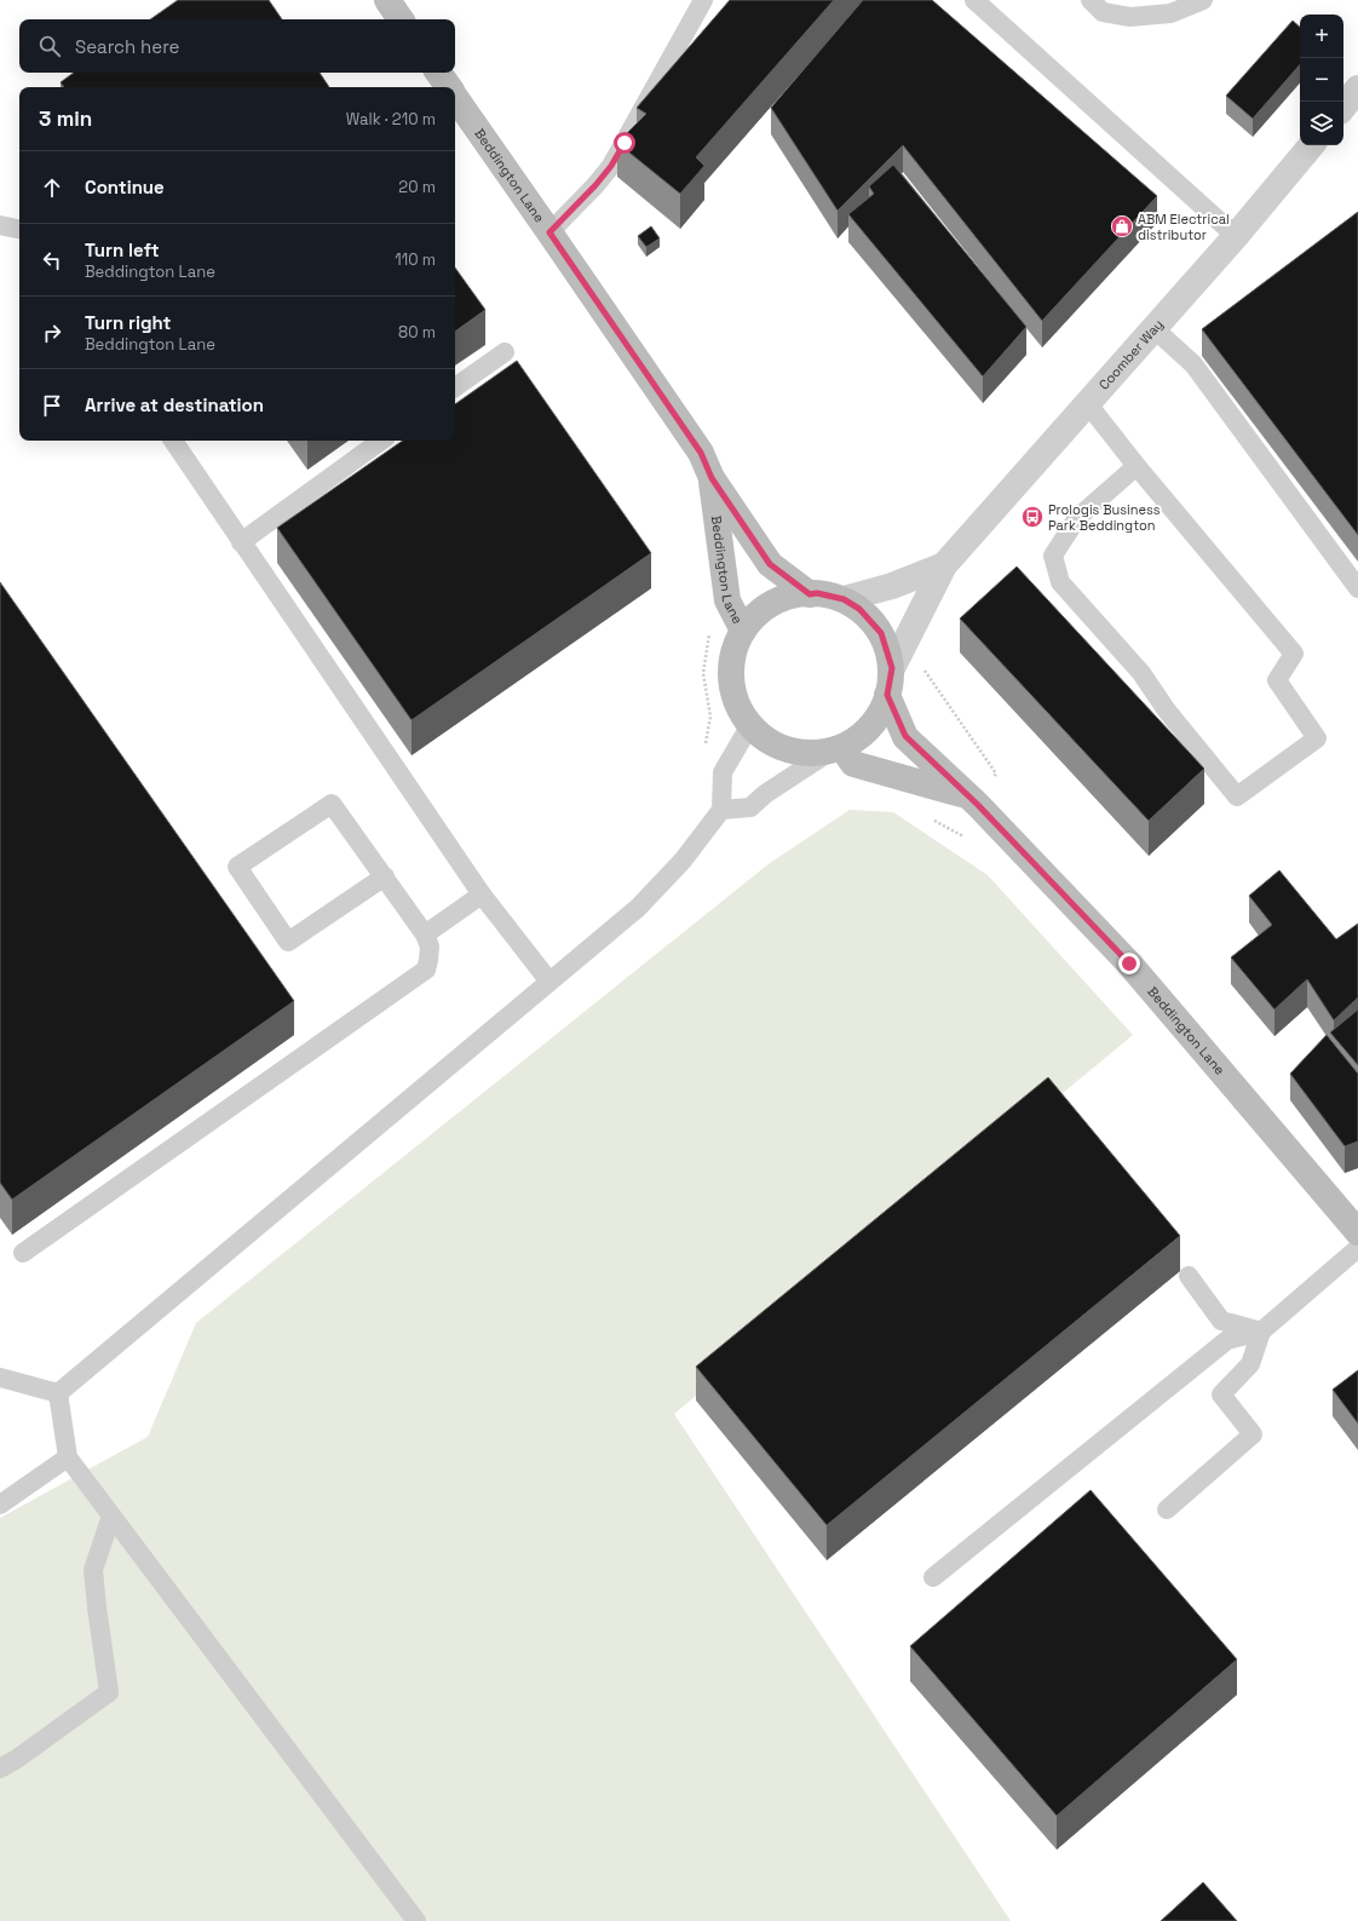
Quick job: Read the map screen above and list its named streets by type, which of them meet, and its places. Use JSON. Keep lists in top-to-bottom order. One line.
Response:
{"streets":{"main road":["Beddington Lane"],"street":["Coomber Way"]},"crossings":[["Beddington Lane","Coomber Way"]],"places":{"shop":["ABM Electrical distributor"],"bus stop":["Prologis Business Park Beddington"]},"page":{"map_buttons":["+","−"],"search":"Search here","heading":["3 min","Walk · 210 m"],"list":[["Continue","20 m"],["Turn left","Beddington Lane","110 m"],["Turn right","Beddington Lane","80 m"],"Arrive at destination"]}}
